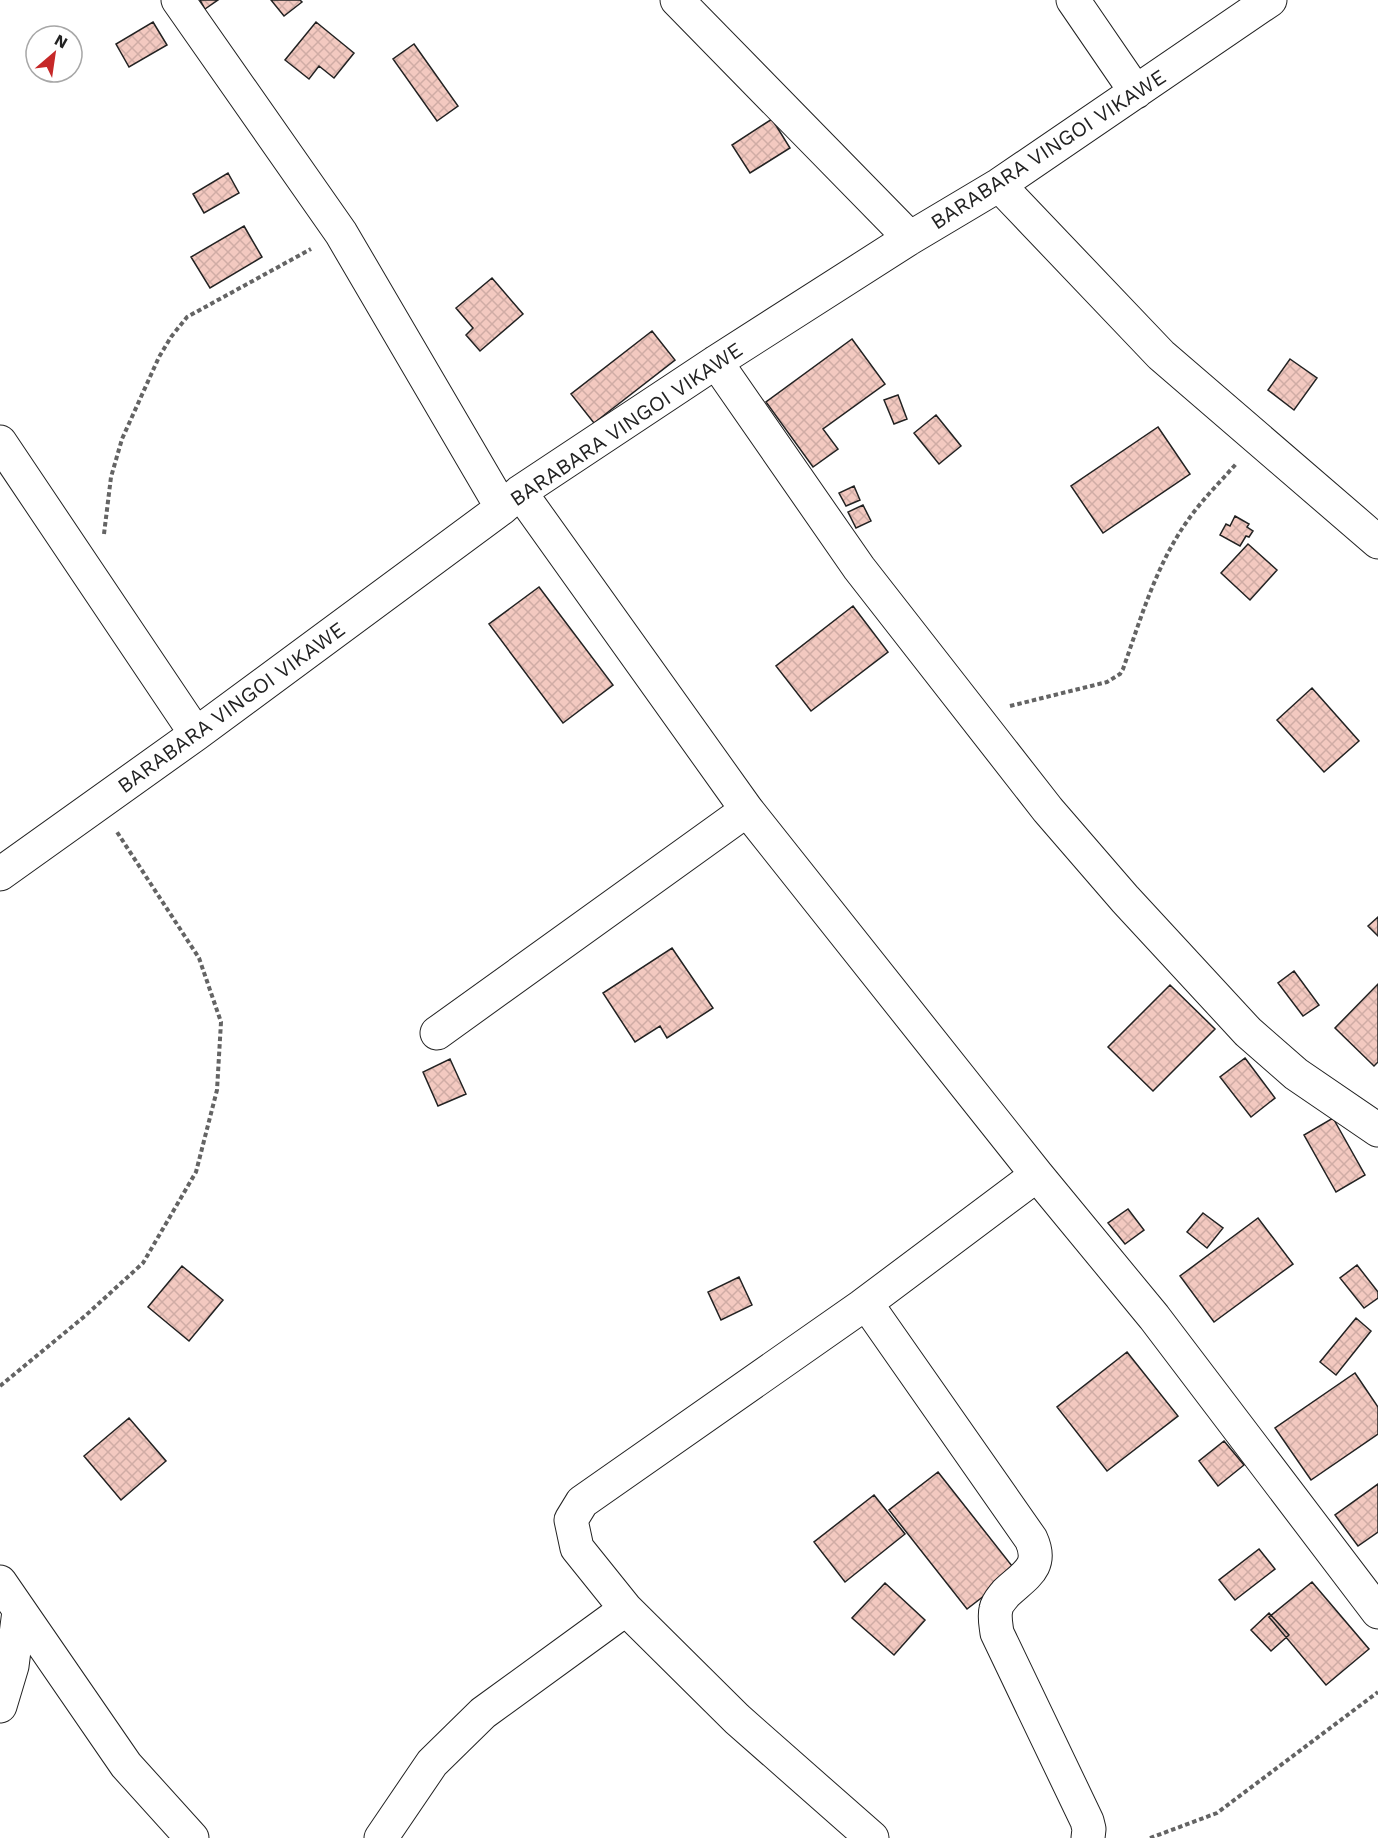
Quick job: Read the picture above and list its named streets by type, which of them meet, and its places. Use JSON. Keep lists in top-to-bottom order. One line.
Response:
{"streets":{"street":["BARABARA VINGOI VIKAWE"]},"north":"top right"}
